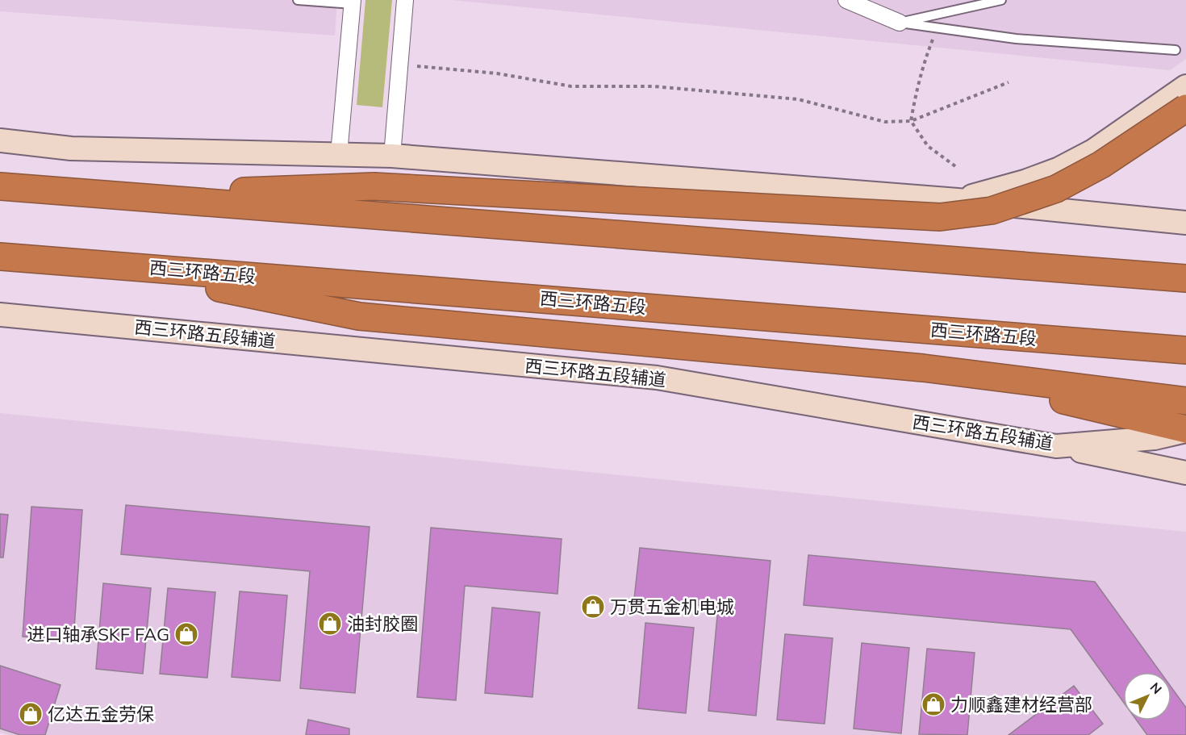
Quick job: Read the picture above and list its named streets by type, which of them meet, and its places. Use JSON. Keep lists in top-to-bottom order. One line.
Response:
{"streets":{"highway":["西三环路五段"],"main road":["西三环路五段辅道"]},"places":{"shop":["万贯五金机电城","油封胶圈","进口轴承SKF FAG","力顺鑫建材经营部","亿达五金劳保"]},"north":"top right"}
